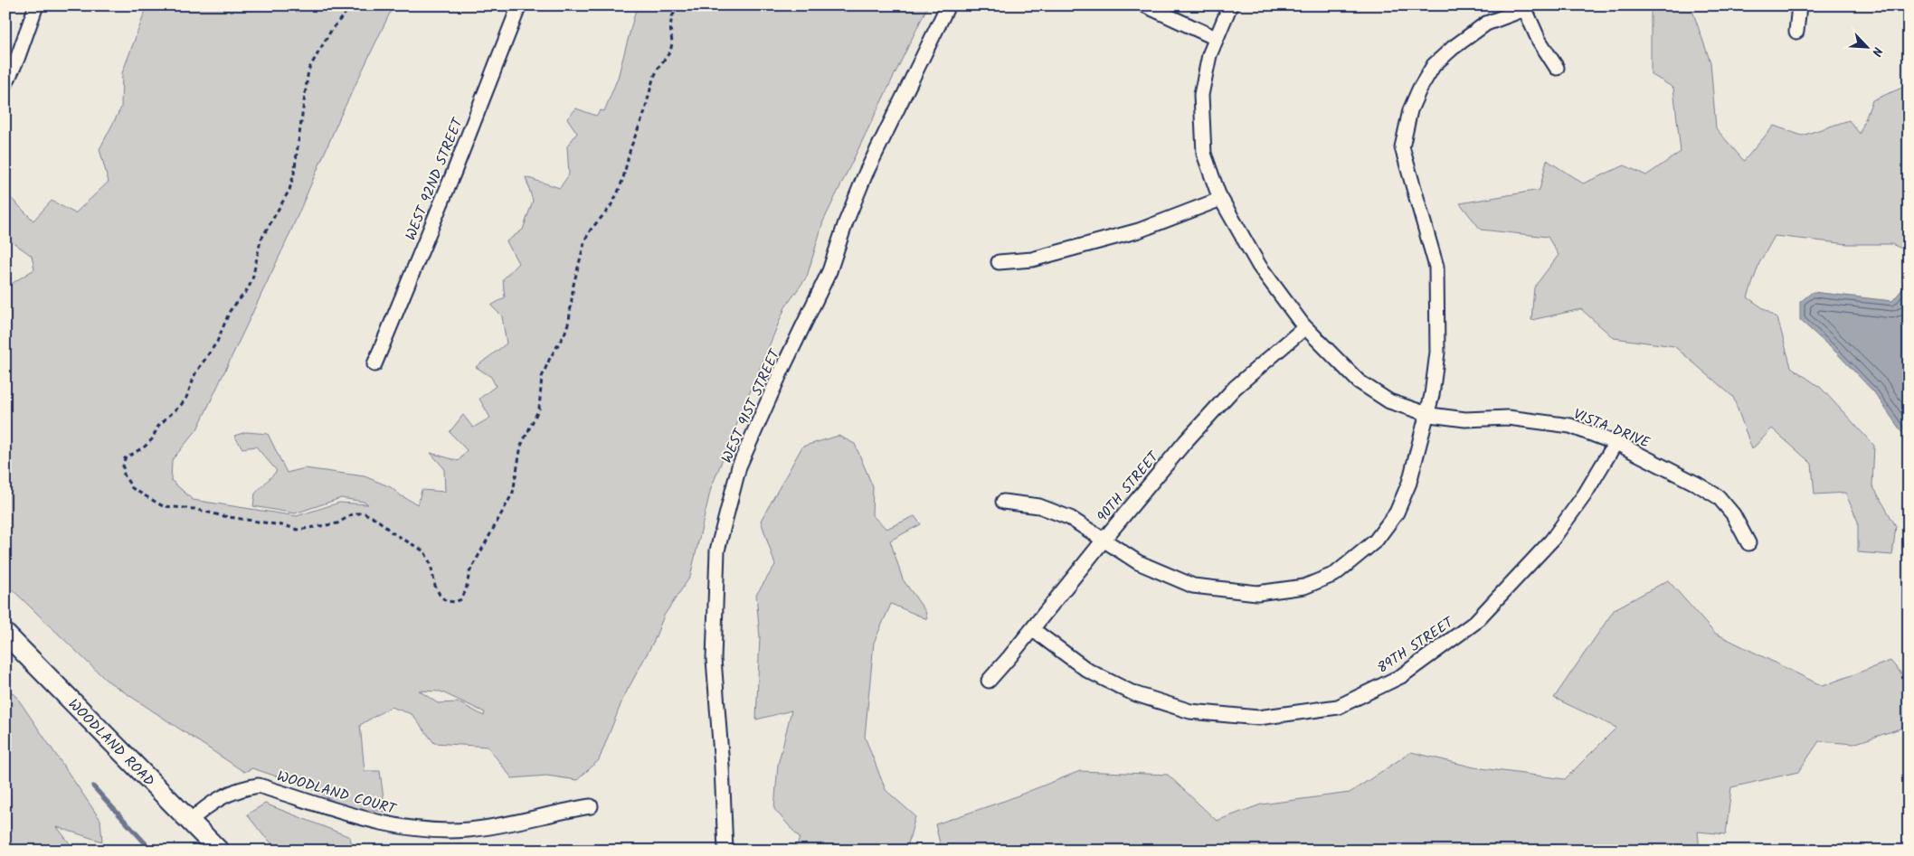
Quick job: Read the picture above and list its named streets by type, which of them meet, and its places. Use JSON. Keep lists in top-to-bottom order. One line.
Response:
{"streets":{"main road":["WOODLAND ROAD"],"street":["WEST 92ND STREET","WEST 91ST STREET","VISTA DRIVE","90TH STREET","89TH STREET","WOODLAND COURT"]},"crossings":[["VISTA DRIVE","90TH STREET"],["VISTA DRIVE","89TH STREET"],["90TH STREET","89TH STREET"],["WOODLAND ROAD","WOODLAND COURT"]],"north":"bottom right"}
